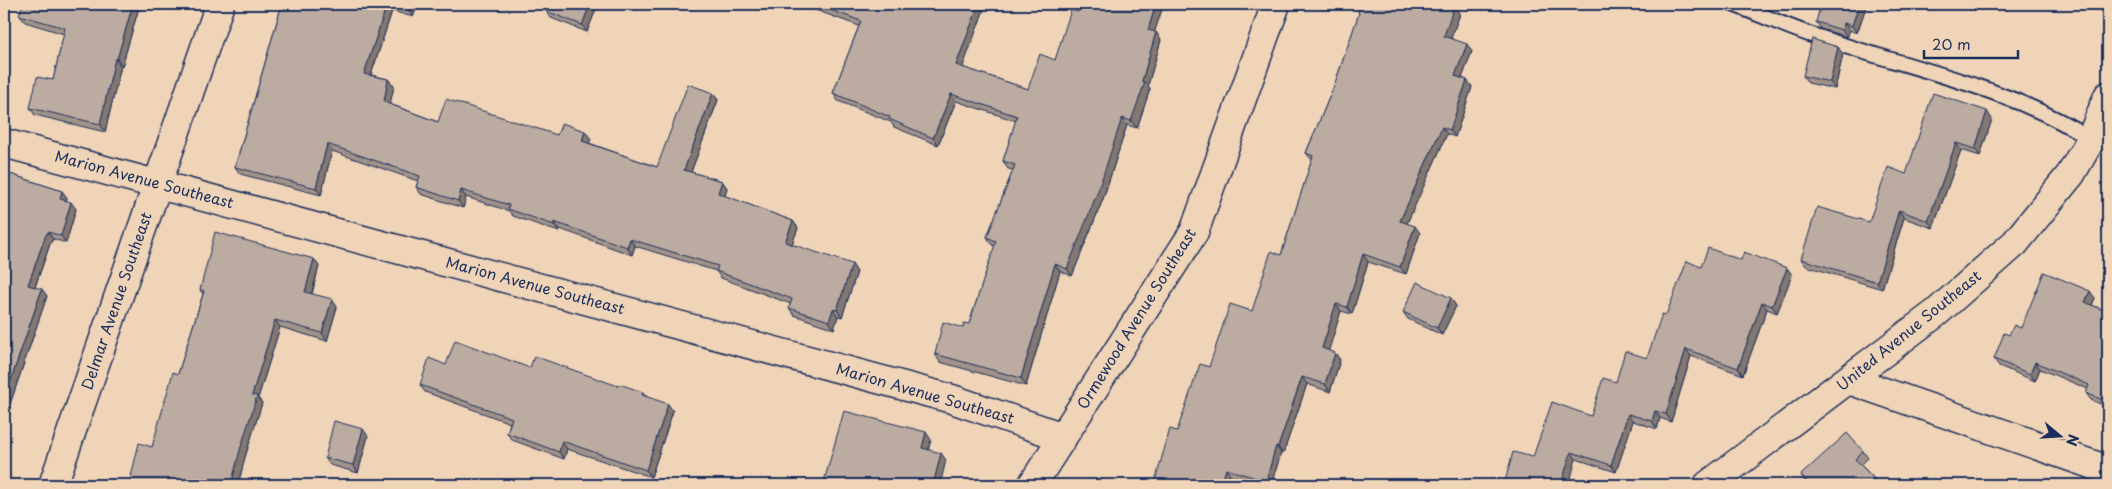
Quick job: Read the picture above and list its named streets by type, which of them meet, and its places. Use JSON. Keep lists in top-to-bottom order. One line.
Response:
{"streets":{"street":["Marion Avenue Southeast","Delmar Avenue Southeast","Ormewood Avenue Southeast","United Avenue Southeast"]},"crossings":[["Marion Avenue Southeast","Delmar Avenue Southeast"],["Marion Avenue Southeast","Ormewood Avenue Southeast"]],"scale_bar":"20 m","north":"right"}
